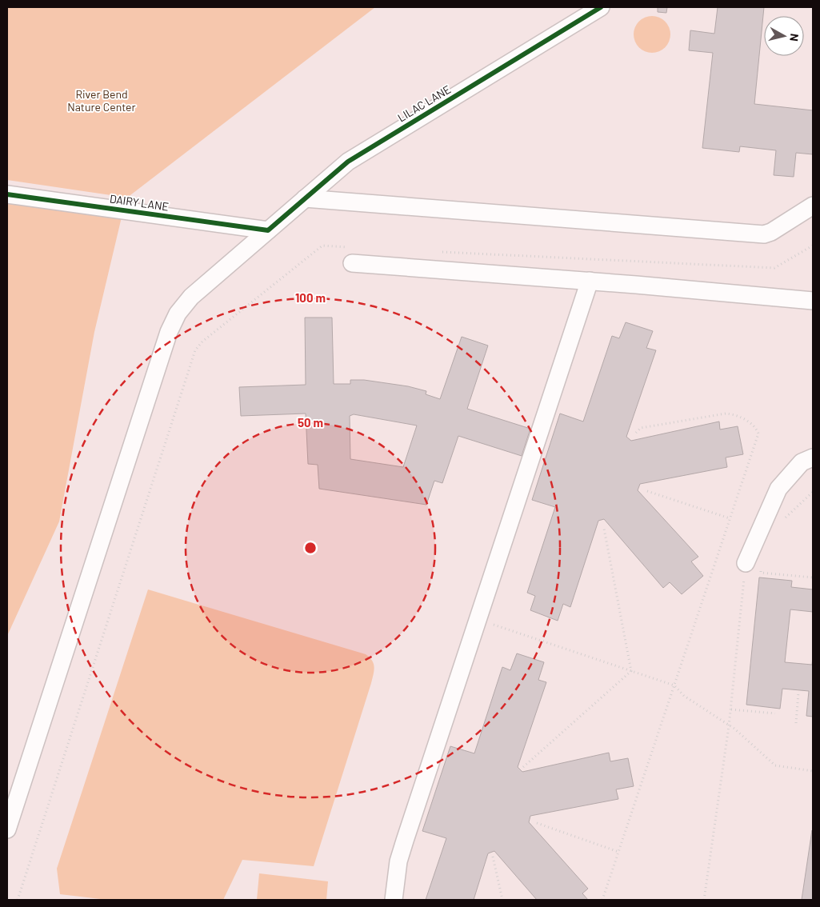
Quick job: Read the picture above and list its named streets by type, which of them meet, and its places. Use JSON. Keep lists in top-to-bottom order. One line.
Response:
{"streets":{"street":["LILAC LANE","DAIRY LANE"]},"crossings":[["LILAC LANE","DAIRY LANE"]],"parks":["River Bend Nature Center"],"north":"right","rings":["100 m","50 m"]}
